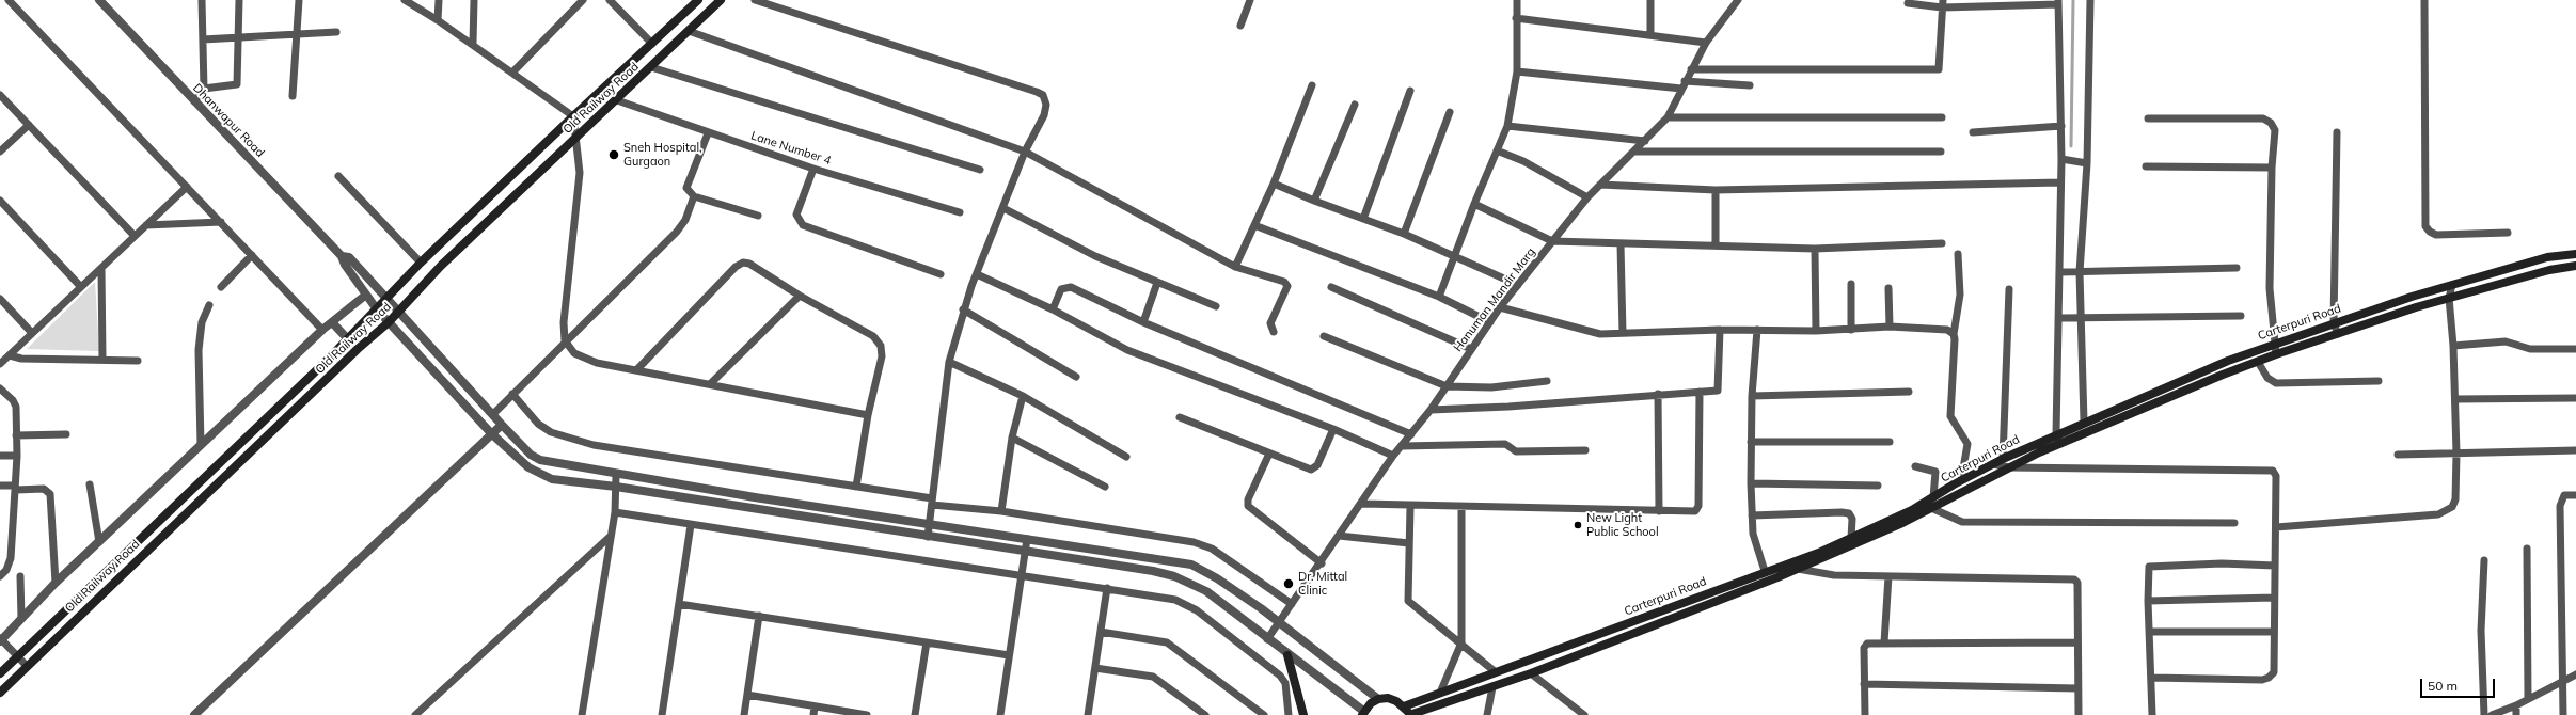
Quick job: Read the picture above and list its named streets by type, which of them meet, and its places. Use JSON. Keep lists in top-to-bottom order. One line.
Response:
{"streets":{"main road":["Old Railway Road","Carterpuri Road"],"street":["Dhanwapur Road","Lane Number 4","Hanuman Mandir Marg"]},"crossings":[["Old Railway Road","Dhanwapur Road"],["Old Railway Road","Lane Number 4"],["Dhanwapur Road","Hanuman Mandir Marg"]],"places":["Sneh Hospital, Gurgaon","New Light Public School","Dr. Mittal Clinic"],"scale_bar":"50 m"}
